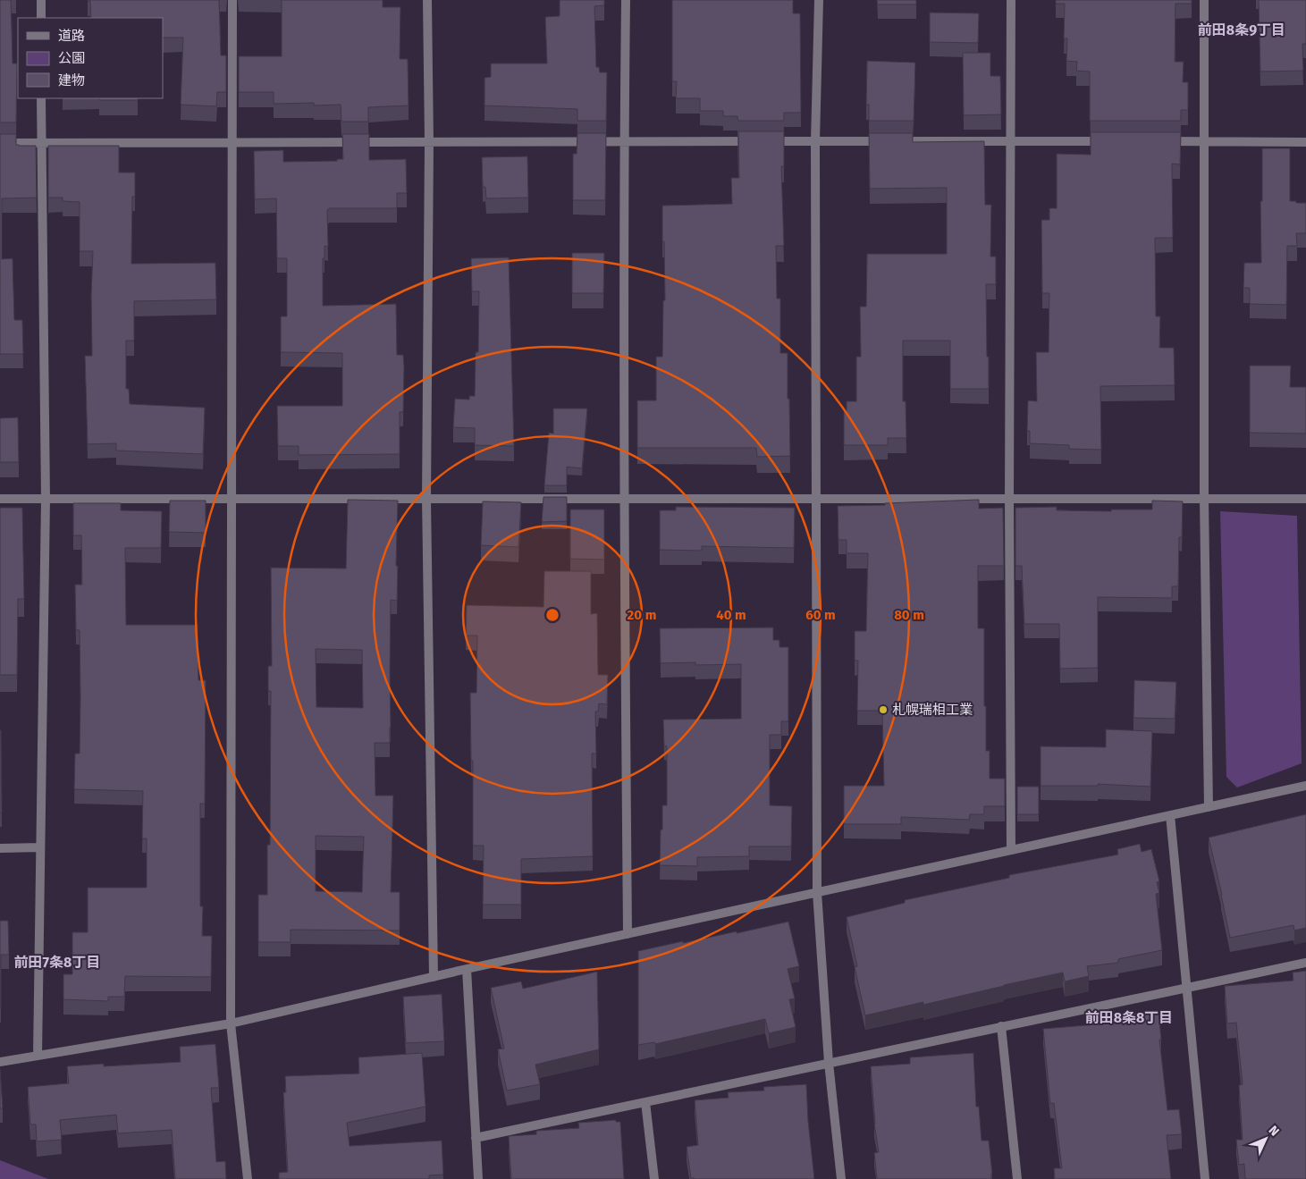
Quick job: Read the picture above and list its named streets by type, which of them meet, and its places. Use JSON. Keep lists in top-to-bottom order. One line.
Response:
{"districts":["前田8条9丁目","前田7条8丁目","前田8条8丁目"],"places":["札幌瑞相工業"],"legend":["道路","公園","建物"],"north":"top right","rings":["20 m","40 m","60 m","80 m"]}
